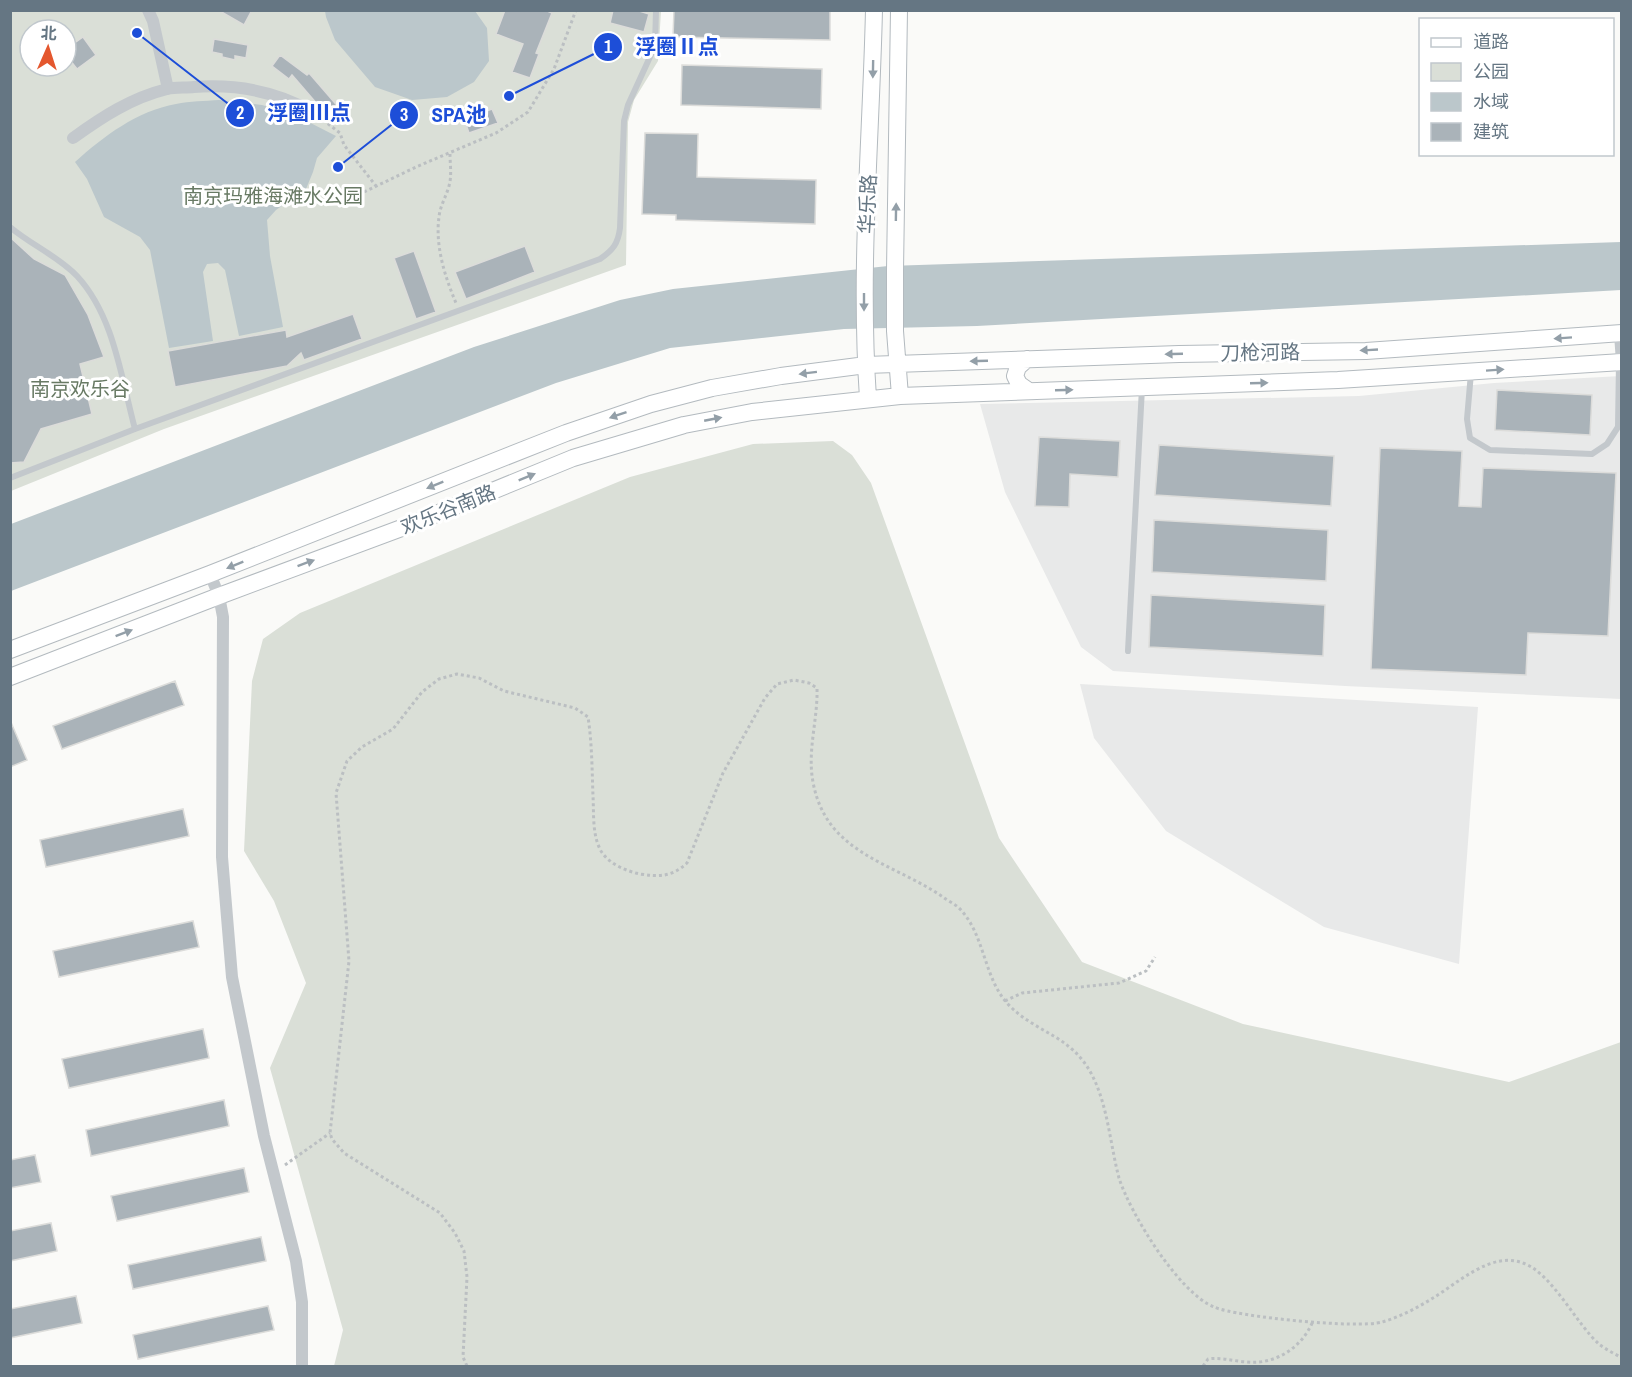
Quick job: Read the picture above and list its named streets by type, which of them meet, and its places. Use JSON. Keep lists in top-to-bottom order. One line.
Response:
{"streets":{"street":["华乐路","刀枪河路","欢乐谷南路"]},"crossings":[["华乐路","刀枪河路"],["华乐路","欢乐谷南路"],["刀枪河路","欢乐谷南路"]],"parks":["南京玛雅海滩水公园","南京欢乐谷"],"places":["浮圈Ⅲ点","浮圈Ⅱ点","SPA池"],"legend":["道路","公园","水域","建筑"],"north":"top"}
